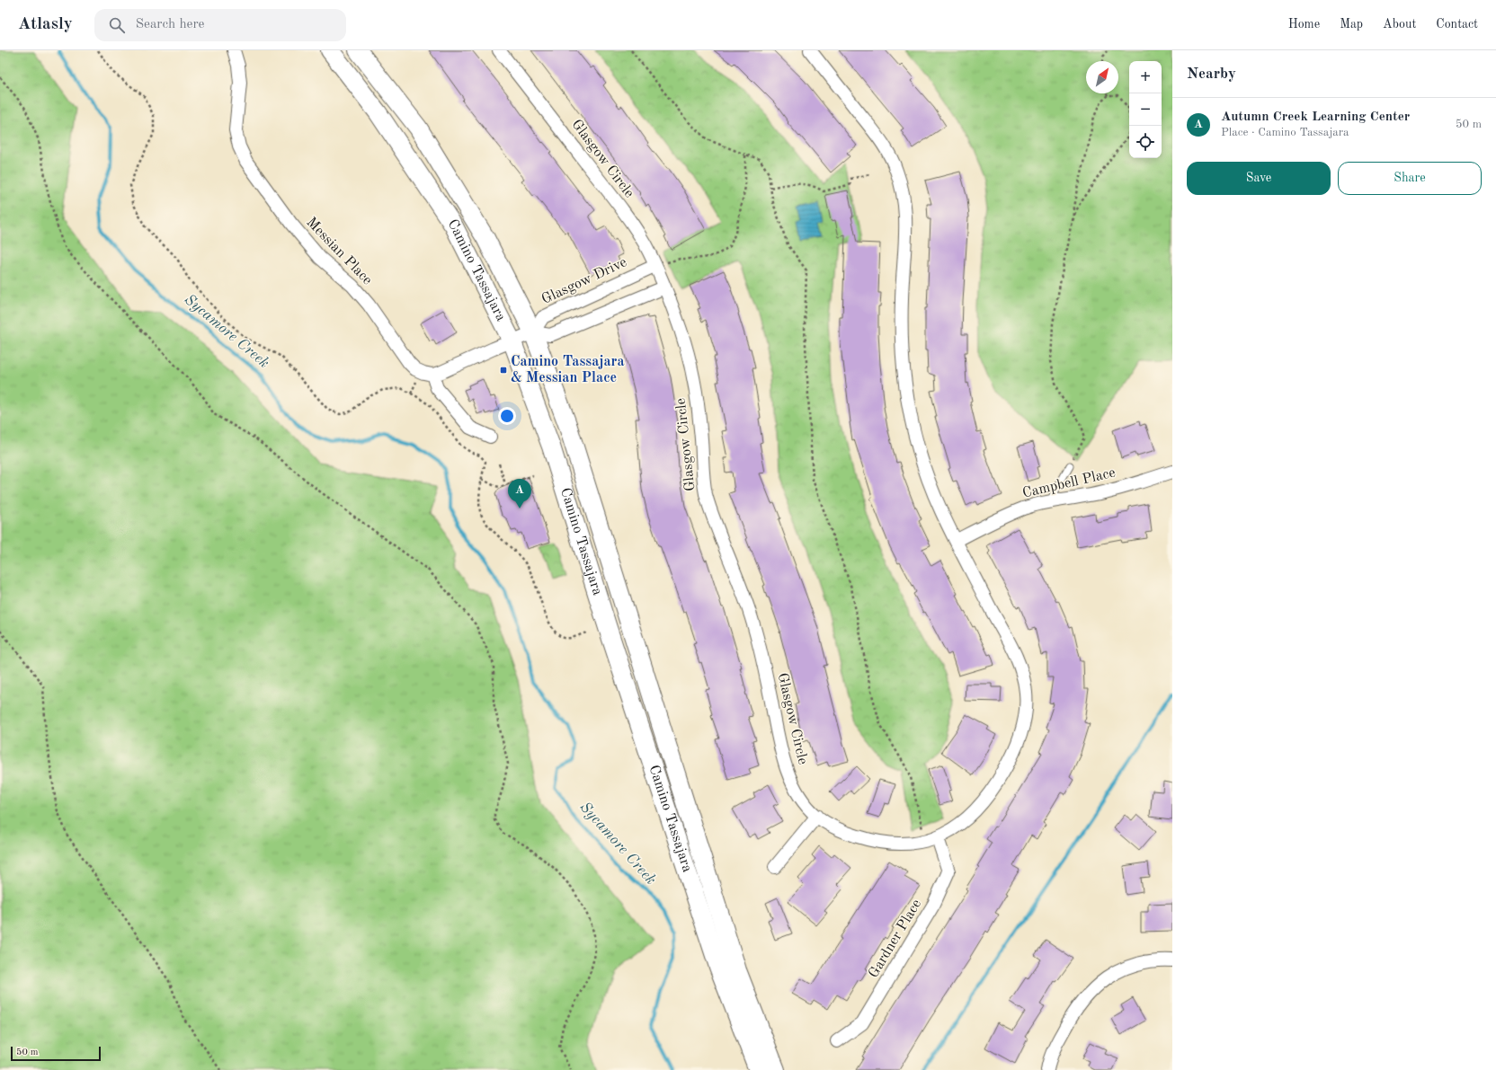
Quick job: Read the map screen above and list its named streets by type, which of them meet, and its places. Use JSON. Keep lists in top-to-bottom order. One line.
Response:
{"streets":{"main road":["Camino Tassajara"],"street":["Glasgow Circle","Messian Place","Glasgow Drive","Campbell Place","Gardner Place"]},"crossings":[["Glasgow Circle","Glasgow Drive"],["Glasgow Circle","Campbell Place"],["Glasgow Circle","Gardner Place"],["Camino Tassajara","Glasgow Drive"]],"water":["Sycamore Creek"],"places":{"transit":["Camino Tassajara & Messian Place"]},"scale_bar":"50 m","north":"top right","page":{"header":"Atlasly","search":"Search here","nav":["Home","Map","About","Contact"],"heading":"Nearby","map_buttons":["+","−"],"list":[{"mark":"A","name":"Autumn Creek Learning Center","note":"Place · Camino Tassajara","value":"50 m"}],"buttons":["Save","Share"],"pins":"A","scale":"50 m"}}
